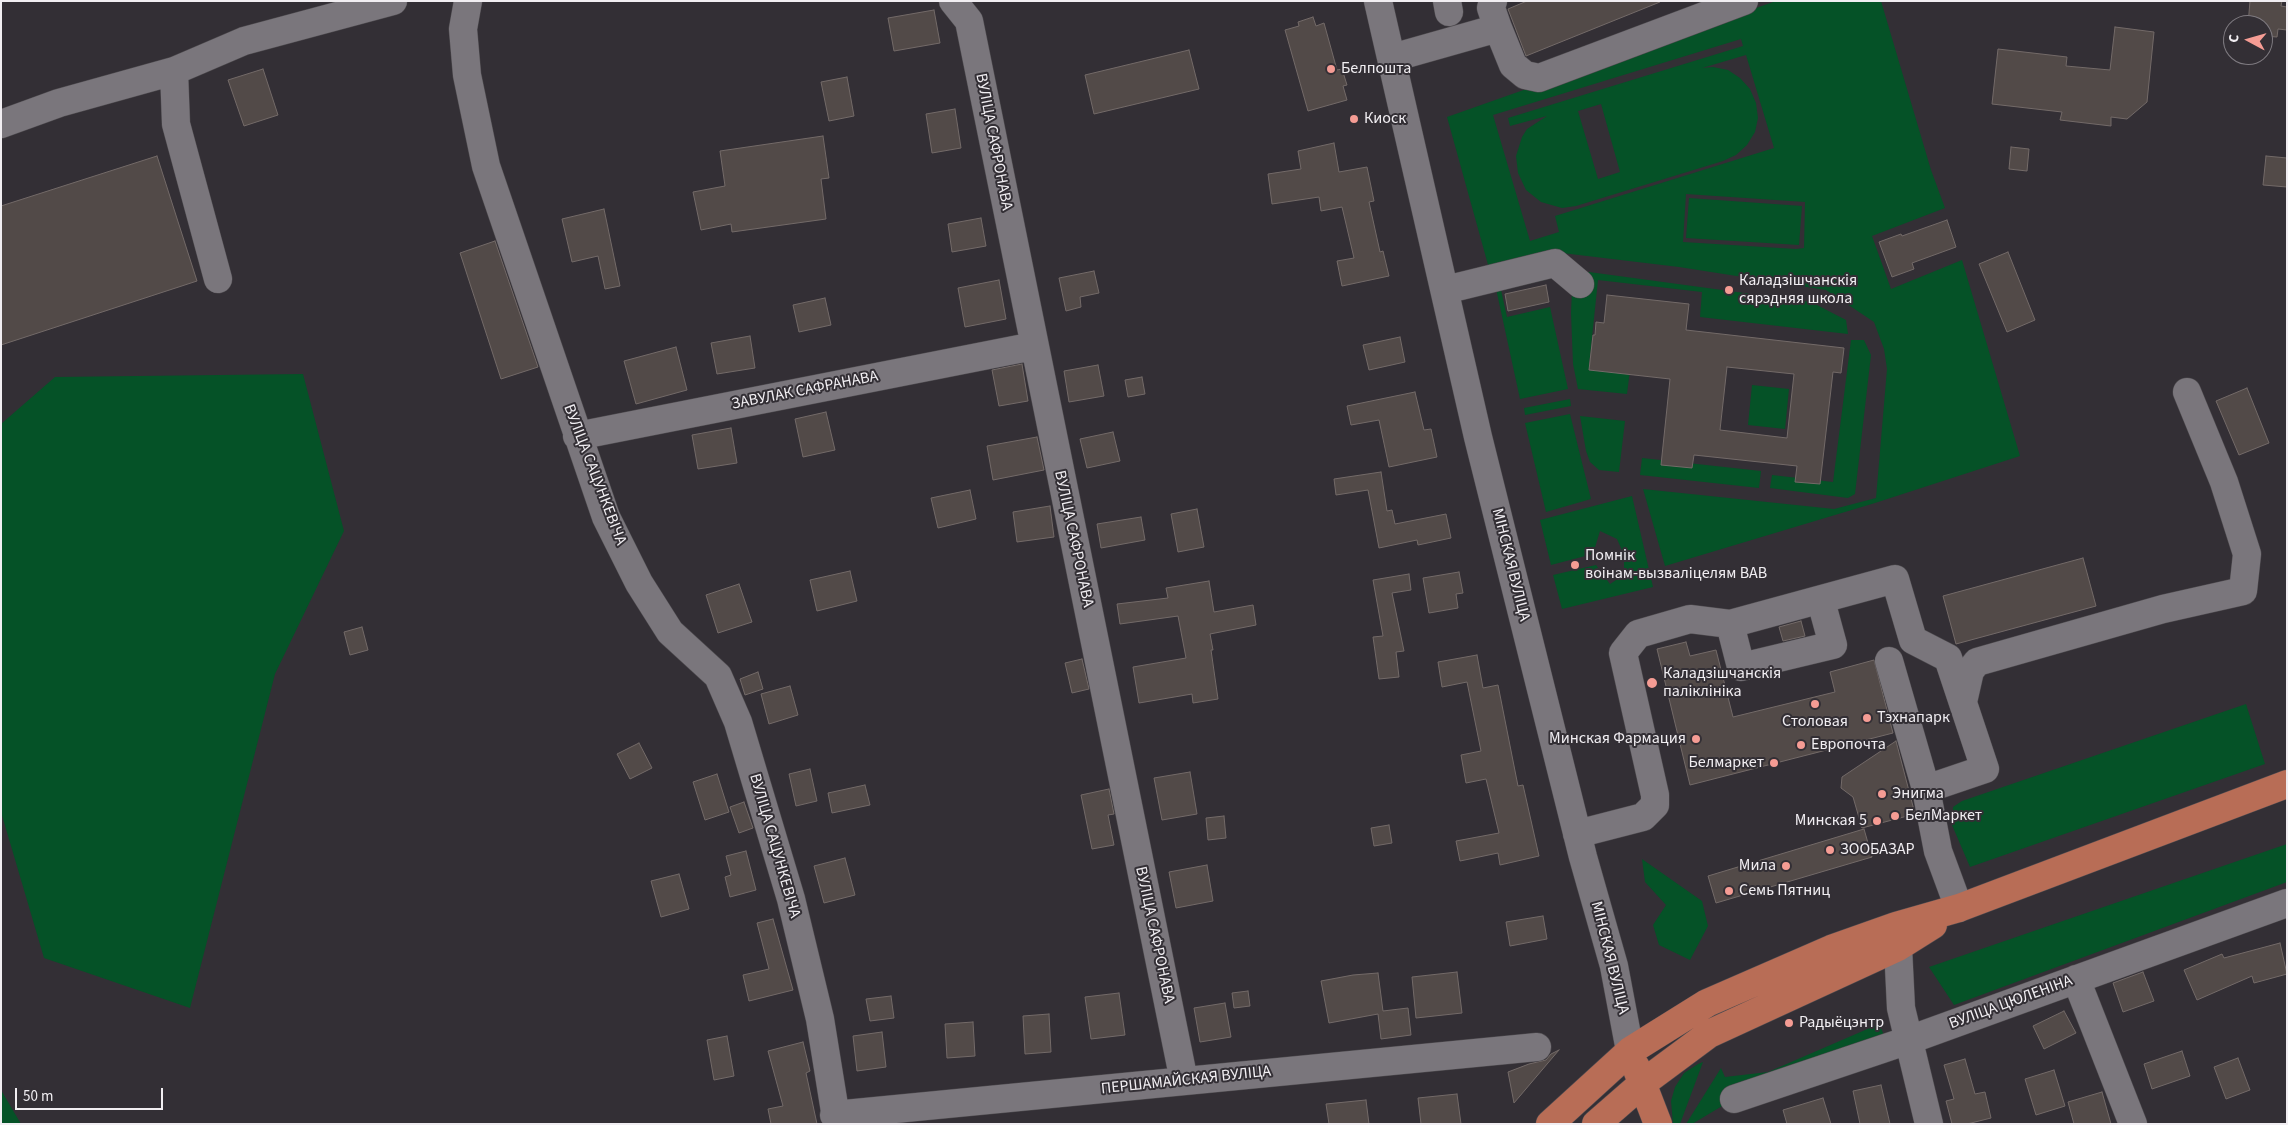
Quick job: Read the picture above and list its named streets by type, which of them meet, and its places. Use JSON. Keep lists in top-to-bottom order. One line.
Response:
{"streets":{"main road":["МІНСКАЯ ВУЛІЦА"],"street":["ВУЛІЦА САФРОНАВА","ЗАВУЛАК САФРАНАВА","ВУЛІЦА САЦУНКЕВІЧА","ВУЛІЦА ЦЮЛЕНІНА","ПЕРШАМАЙСКАЯ ВУЛІЦА"]},"crossings":[["ВУЛІЦА САФРОНАВА","ЗАВУЛАК САФРАНАВА"],["ВУЛІЦА САФРОНАВА","ПЕРШАМАЙСКАЯ ВУЛІЦА"],["ЗАВУЛАК САФРАНАВА","ВУЛІЦА САЦУНКЕВІЧА"],["ВУЛІЦА САЦУНКЕВІЧА","ПЕРШАМАЙСКАЯ ВУЛІЦА"]],"places":["Белпошта","Киоск","Каладзішчанскія сярэдняя школа","Помнік воінам-вызваліцелям ВАВ","Каладзішчанскія паліклініка","Столовая","Тэхнапарк","Минская Фармация","Европочта","Белмаркет","Энигма","БелМаркет","Минская 5","ЗООБАЗАР","Мила","Семь Пятниц","Радыёцэнтр"],"scale_bar":"50 m","north":"left"}
